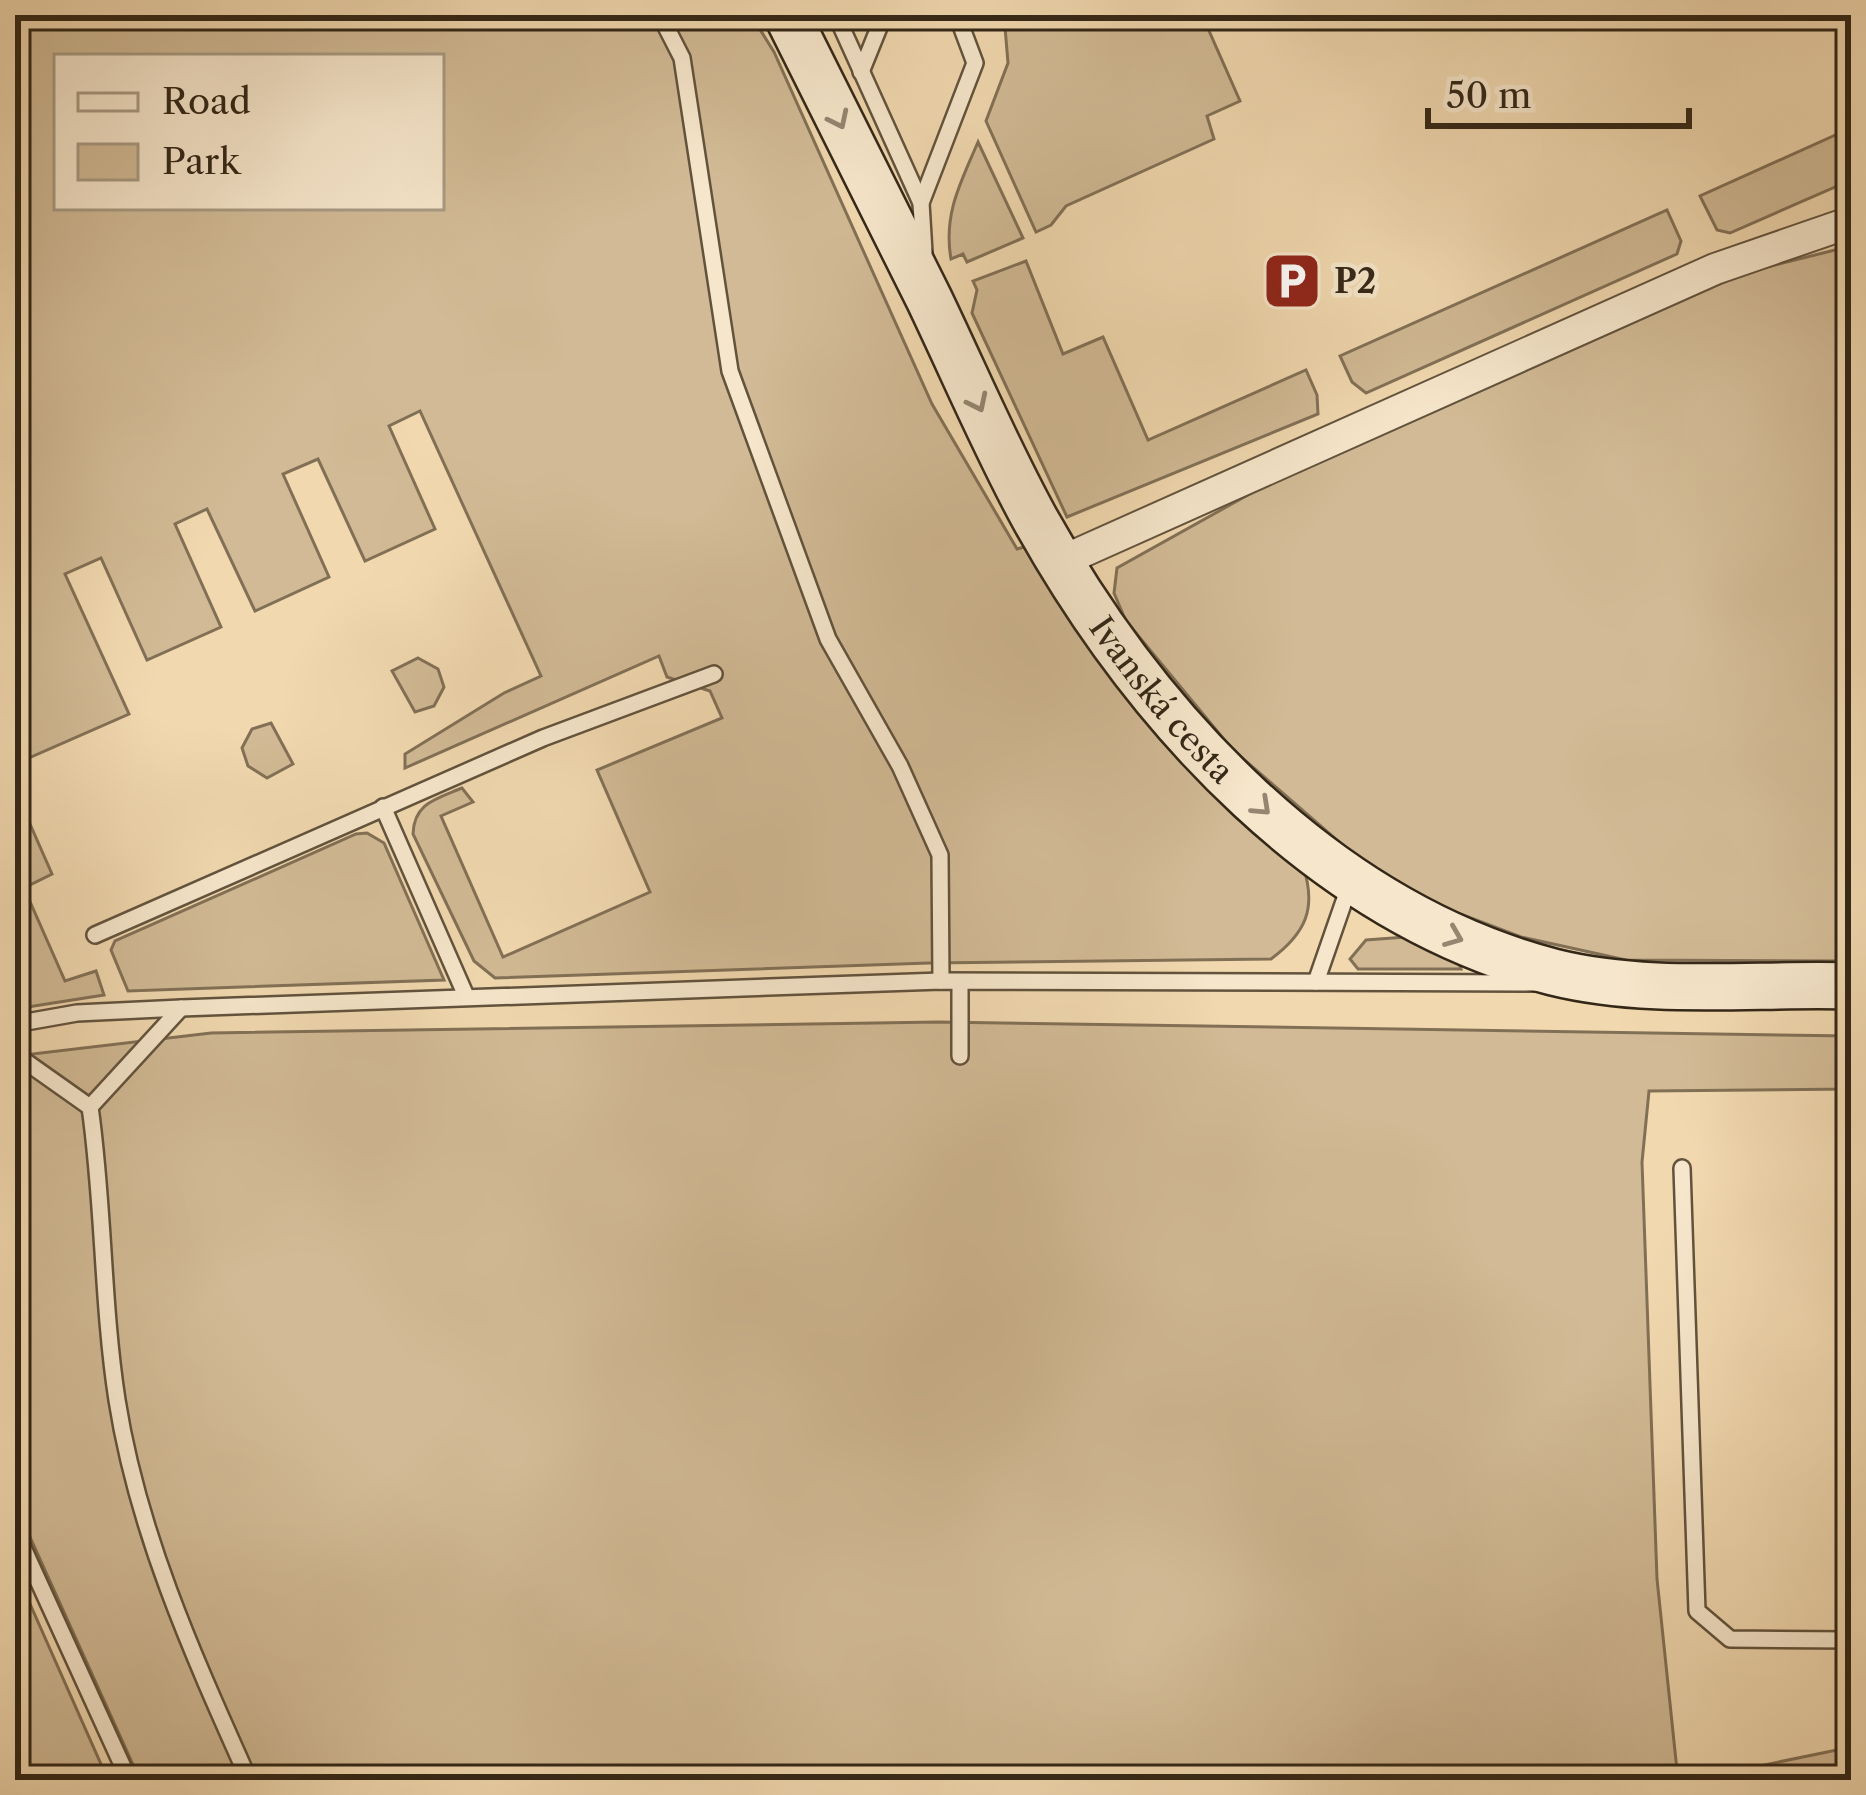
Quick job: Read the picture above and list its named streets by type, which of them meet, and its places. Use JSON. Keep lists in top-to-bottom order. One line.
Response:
{"streets":{"street":["Ivanská cesta"]},"one_way":["Ivanská cesta"],"places":{"parking":["P2"]},"legend":["Road","Park"],"scale_bar":"50 m"}
